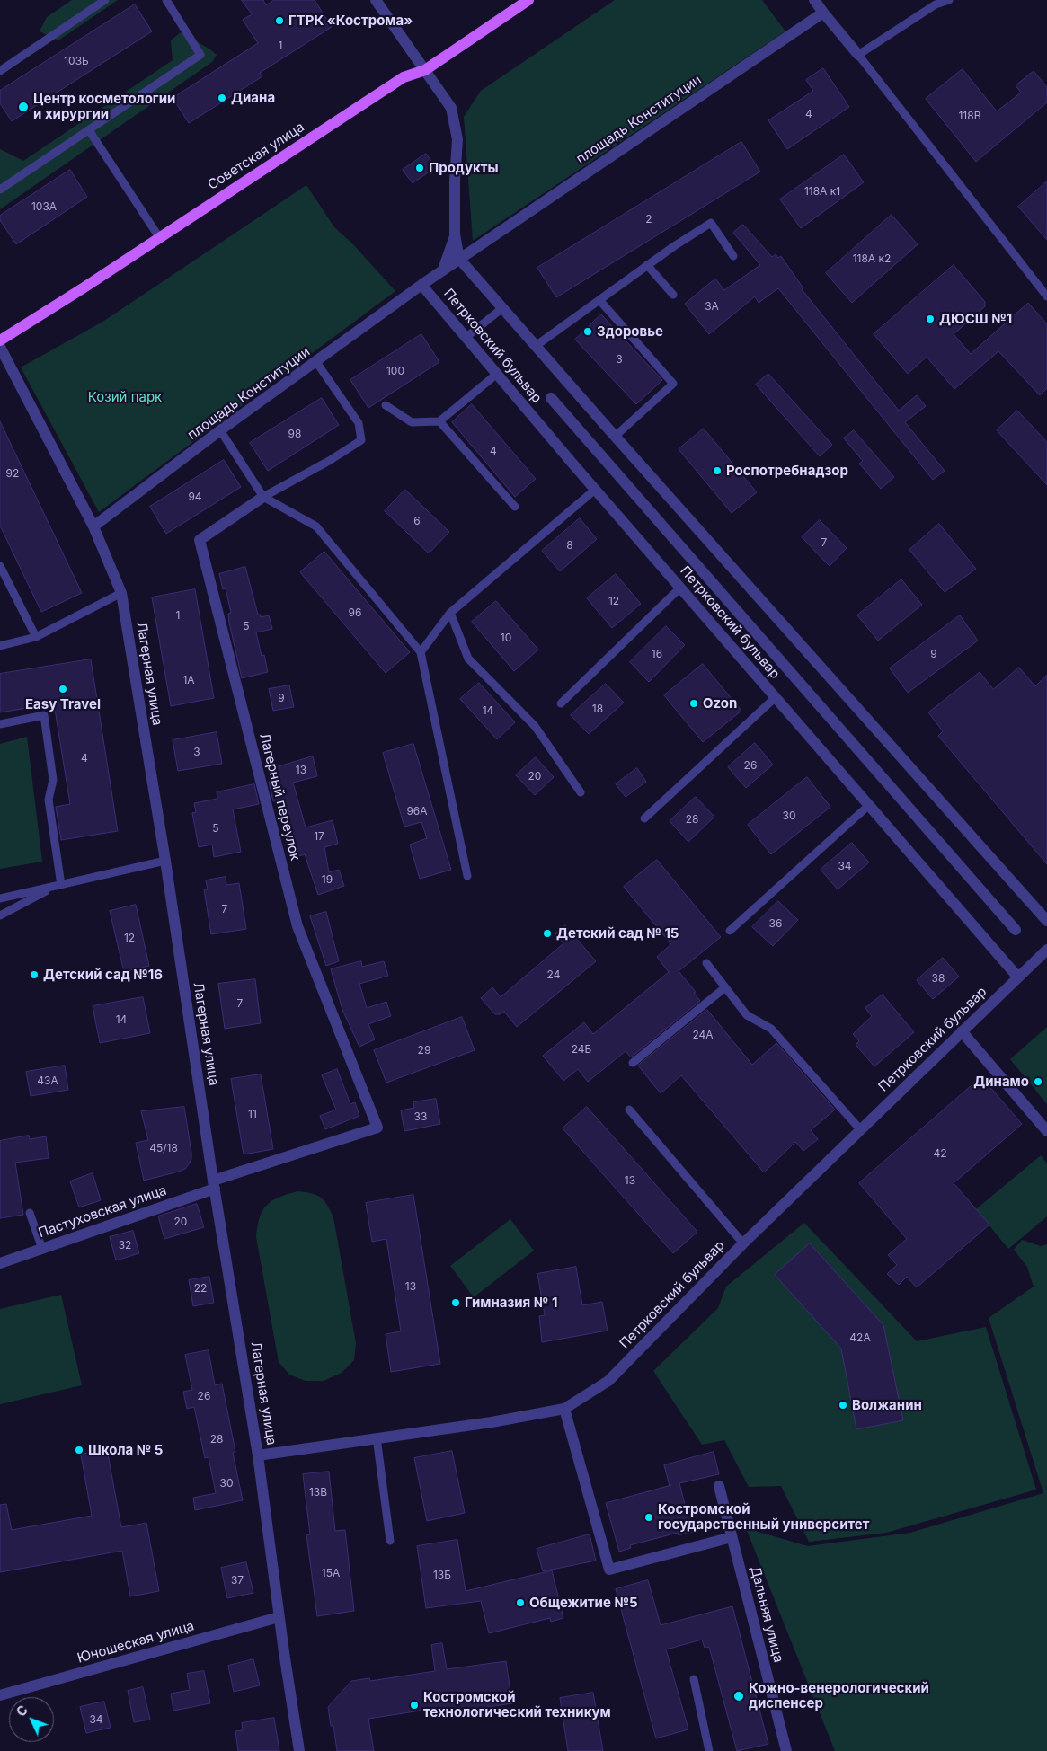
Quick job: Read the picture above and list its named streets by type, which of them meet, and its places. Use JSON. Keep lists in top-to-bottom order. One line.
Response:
{"streets":{"main road":["Советская улица"],"street":["площадь Конституции","Петрковский бульвар","Лагерная улица","Лагерный переулок","Пастуховская улица","Дальняя улица","Юношеская улица"]},"crossings":[["площадь Конституции","Петрковский бульвар"],["площадь Конституции","Лагерная улица"],["Петрковский бульвар","Лагерная улица"],["Лагерная улица","Пастуховская улица"],["Лагерная улица","Юношеская улица"],["Лагерный переулок","Пастуховская улица"]],"parks":["Козий парк"],"places":["ГТРК «Кострома»","Диана","Центр косметологии и хирургии","Продукты","ДЮСШ №1","Здоровье","Роспотребнадзор","Easy Travel","Ozon","Детский сад № 15","Детский сад №16","Динамо","Гимназия № 1","Волжанин","Школа № 5","Костромской государственный университет","Общежитие №5","Кожно-венерологический диспенсер","Костромской технологический техникум"],"house_numbers":["1","103Б","4","118В","118А к1","103А","2","118А к2","3А","3","100","98","4","92","94","6","7","8","12","96","1","5","10","16","9","1А","9","18","14","3","4","26","13","20","96А","30","28","5","17","34","19","7","36","12","24","38","7","14","24А","24Б","29","43А","11","33","45/18","42","13","20","32","13","22","42А","26","28","30","13В","15А","13Б","37","34"],"north":"top left"}
